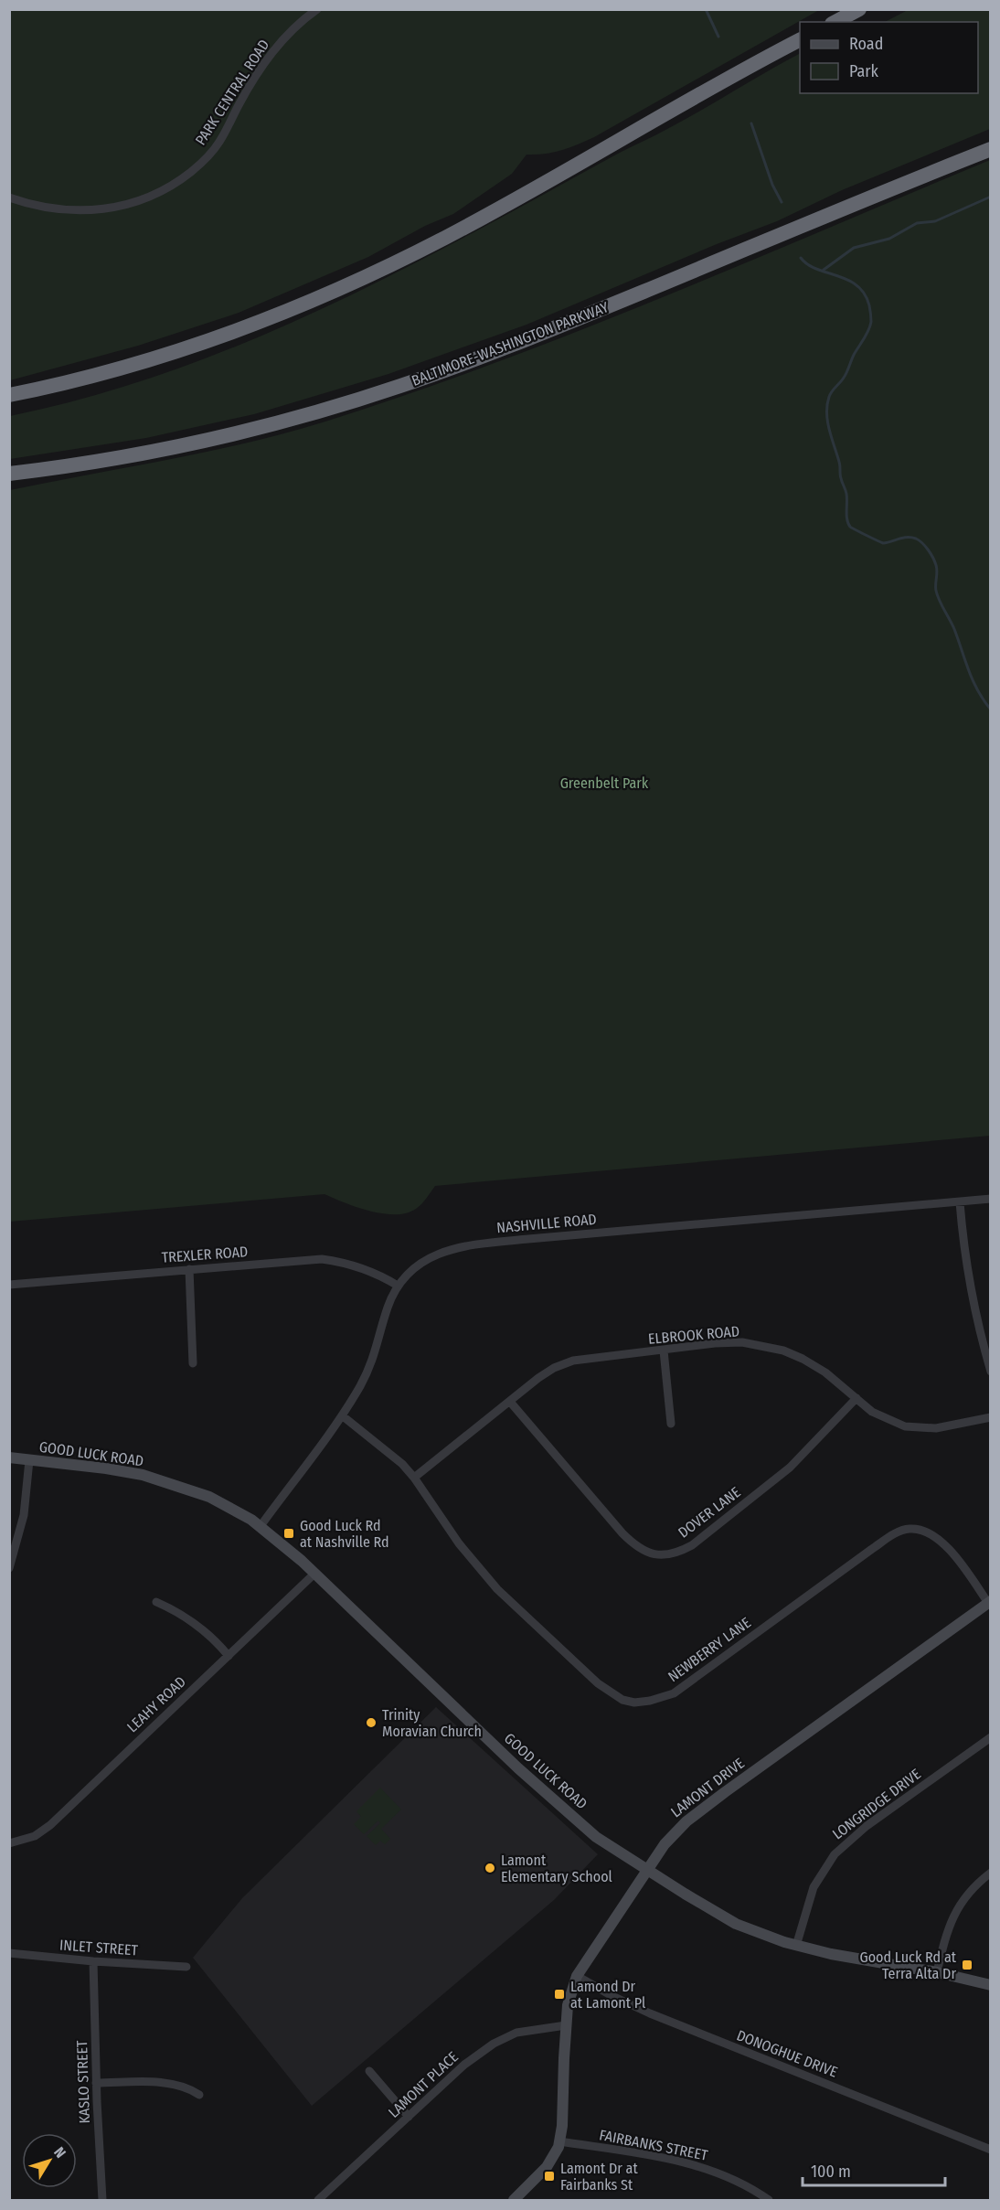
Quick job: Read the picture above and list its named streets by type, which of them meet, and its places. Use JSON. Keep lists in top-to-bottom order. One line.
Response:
{"streets":{"highway":["BALTIMORE-WASHINGTON PARKWAY"],"main road":["GOOD LUCK ROAD","LAMONT DRIVE"],"street":["PARK CENTRAL ROAD","NASHVILLE ROAD","TREXLER ROAD","ELBROOK ROAD","DOVER LANE","NEWBERRY LANE","LEAHY ROAD","LONGRIDGE DRIVE","INLET STREET","DONOGHUE DRIVE","KASLO STREET","LAMONT PLACE","FAIRBANKS STREET"]},"crossings":[["NASHVILLE ROAD","TREXLER ROAD"],["NASHVILLE ROAD","GOOD LUCK ROAD"],["NASHVILLE ROAD","NEWBERRY LANE"],["ELBROOK ROAD","DOVER LANE"],["ELBROOK ROAD","NEWBERRY LANE"],["GOOD LUCK ROAD","LEAHY ROAD"],["GOOD LUCK ROAD","LAMONT DRIVE"],["GOOD LUCK ROAD","LONGRIDGE DRIVE"],["NEWBERRY LANE","LAMONT DRIVE"],["LAMONT DRIVE","DONOGHUE DRIVE"],["LAMONT DRIVE","LAMONT PLACE"],["LAMONT DRIVE","FAIRBANKS STREET"],["INLET STREET","KASLO STREET"]],"parks":["Greenbelt Park"],"places":{"transit":["Good Luck Rd at Nashville Rd","Good Luck Rd at Terra Alta Dr","Lamond Dr at Lamont Pl","Lamont Dr at Fairbanks St"],"other":["Trinity Moravian Church","Lamont Elementary School"]},"legend":["Road","Park"],"scale_bar":"100 m","north":"top right"}
